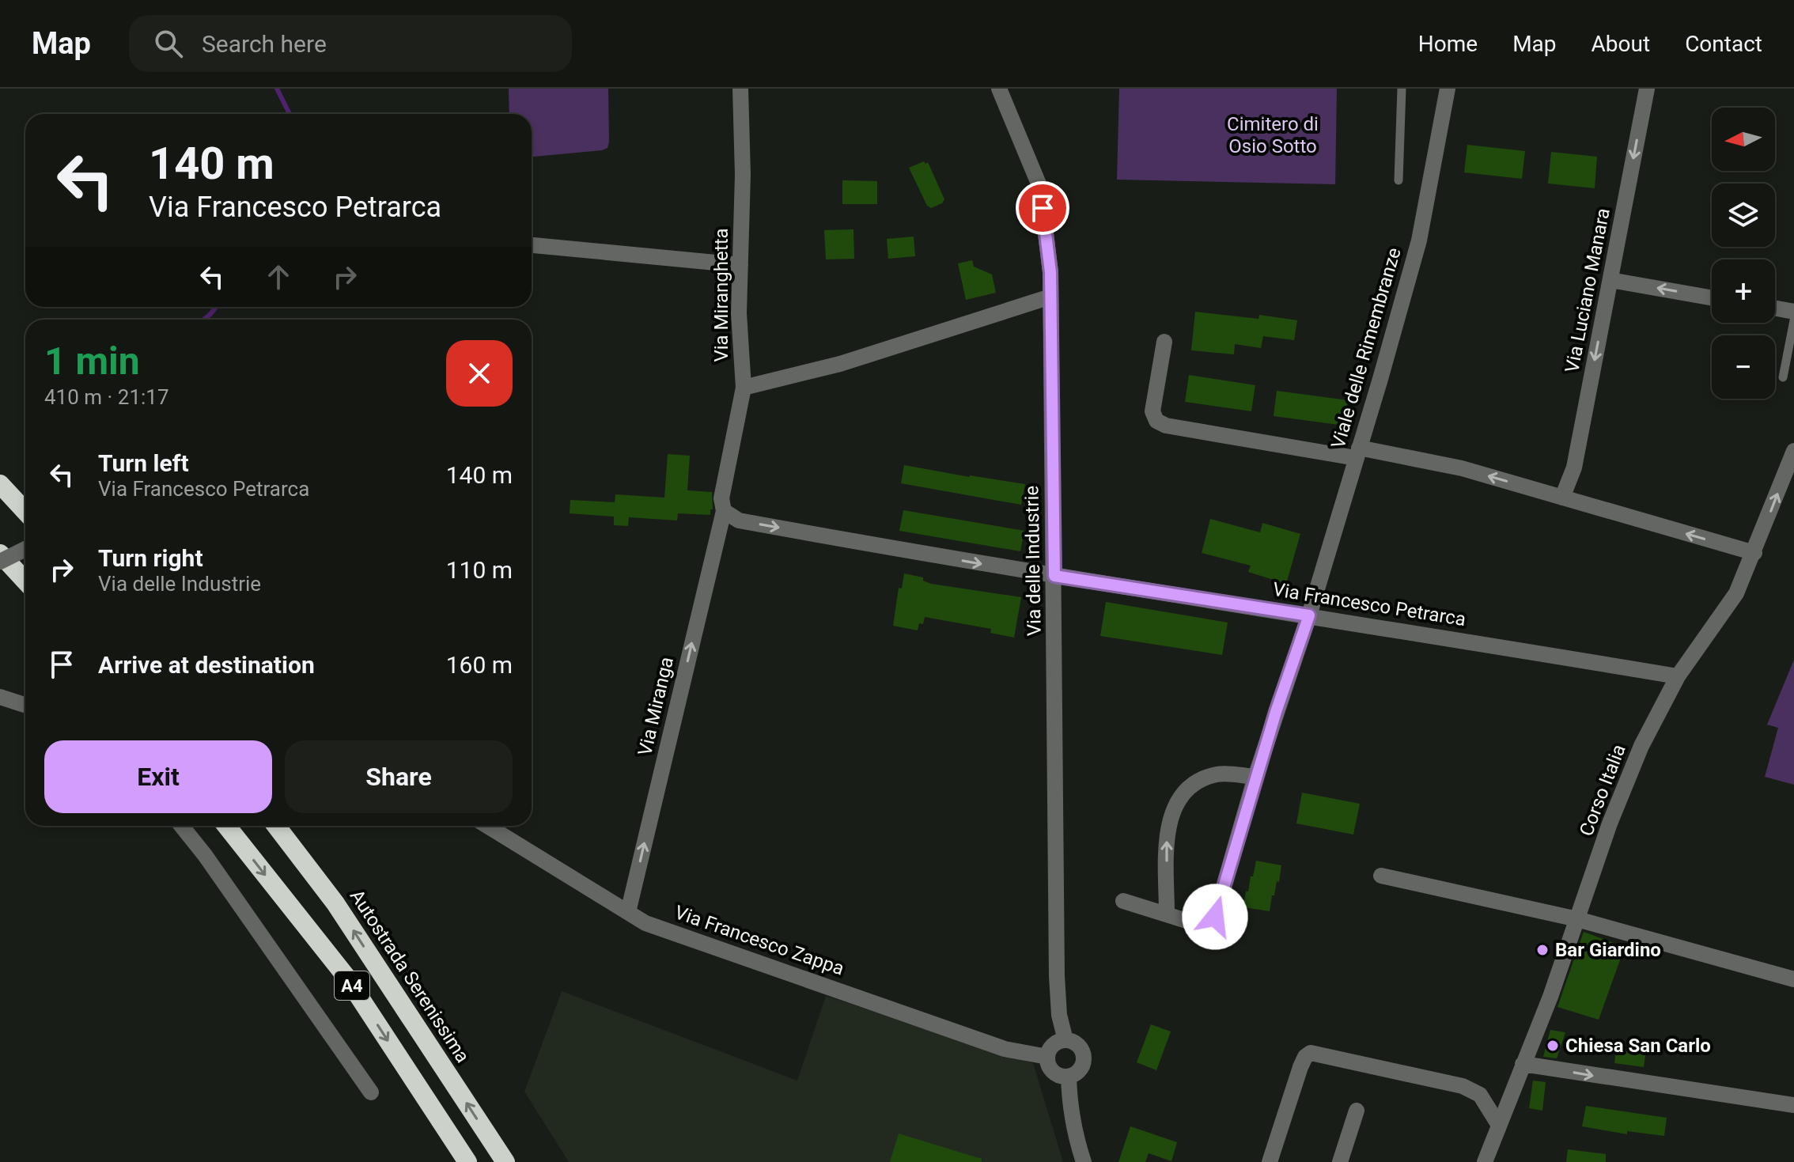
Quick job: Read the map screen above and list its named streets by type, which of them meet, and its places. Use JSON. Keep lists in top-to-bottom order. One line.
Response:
{"streets":{"highway":["Autostrada Serenissima","A4"],"street":["Via Luciano Manara","Via Miranghetta","Viale delle Rimembranze","Via delle Industrie","Via Francesco Petrarca","Via Miranga","Corso Italia","Via Francesco Zappa"]},"crossings":[["Via Miranghetta","Via Miranga"],["Viale delle Rimembranze","Via Francesco Petrarca"],["Via delle Industrie","Via Francesco Petrarca"],["Via delle Industrie","Via Francesco Zappa"],["Via Francesco Petrarca","Corso Italia"],["Via Miranga","Via Francesco Zappa"]],"one_way":["Via Luciano Manara","Via Miranga"],"parks":["Cimitero di Osio Sotto"],"places":["Bar Giardino","Chiesa San Carlo"],"north":"left","page":{"header":"Map","search":"Search here","nav":["Home","Map","About","Contact"],"map_buttons":["+","−"],"turn":["140 m","Via Francesco Petrarca"],"heading":["1 min","410 m · 21:17"],"list":[{"name":"Turn left","note":"Via Francesco Petrarca","value":"140 m"},{"name":"Turn right","note":"Via delle Industrie","value":"110 m"},{"name":"Arrive at destination","value":"160 m"}],"buttons":["Exit","Share"]}}
